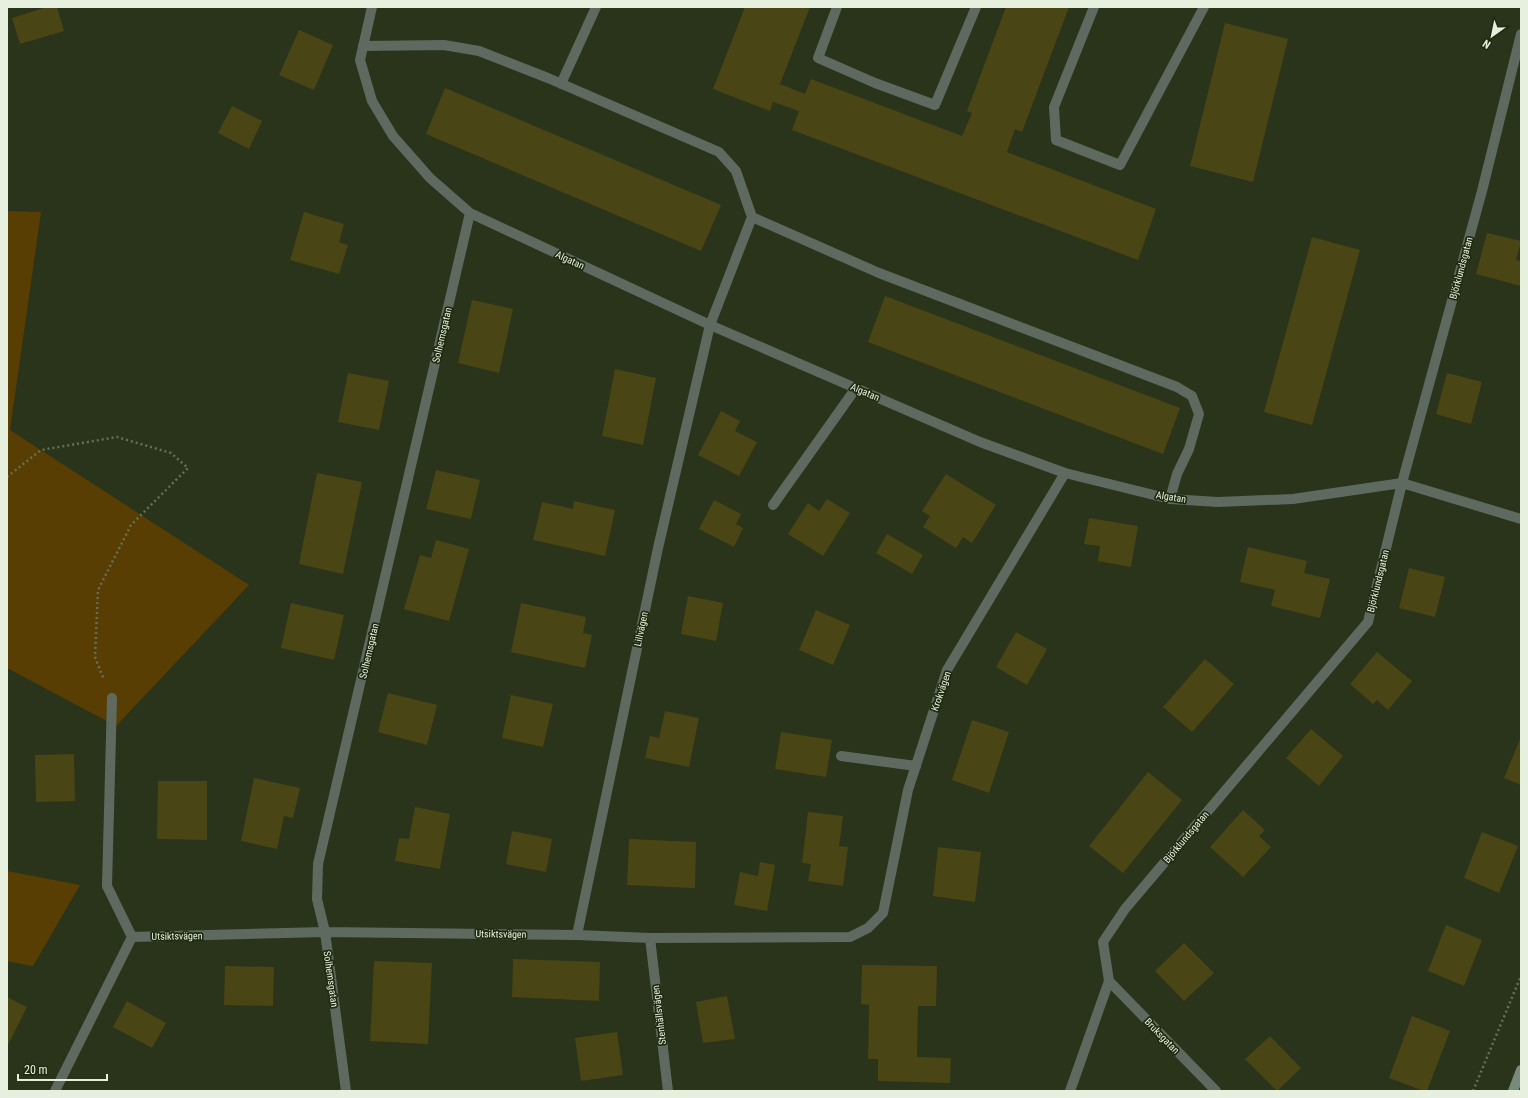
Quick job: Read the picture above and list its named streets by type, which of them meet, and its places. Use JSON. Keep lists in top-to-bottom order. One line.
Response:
{"streets":{"street":["Algatan","Björklundsgatan","Solhemsgatan","Lillvägen","Krokvägen","Utsiktsvägen","Stenhällsvägen","Bruksgatan"]},"crossings":[["Algatan","Björklundsgatan"],["Algatan","Solhemsgatan"],["Algatan","Lillvägen"],["Algatan","Krokvägen"],["Björklundsgatan","Bruksgatan"],["Solhemsgatan","Utsiktsvägen"],["Lillvägen","Utsiktsvägen"],["Krokvägen","Utsiktsvägen"],["Utsiktsvägen","Stenhällsvägen"]],"scale_bar":"20 m","north":"bottom left"}
